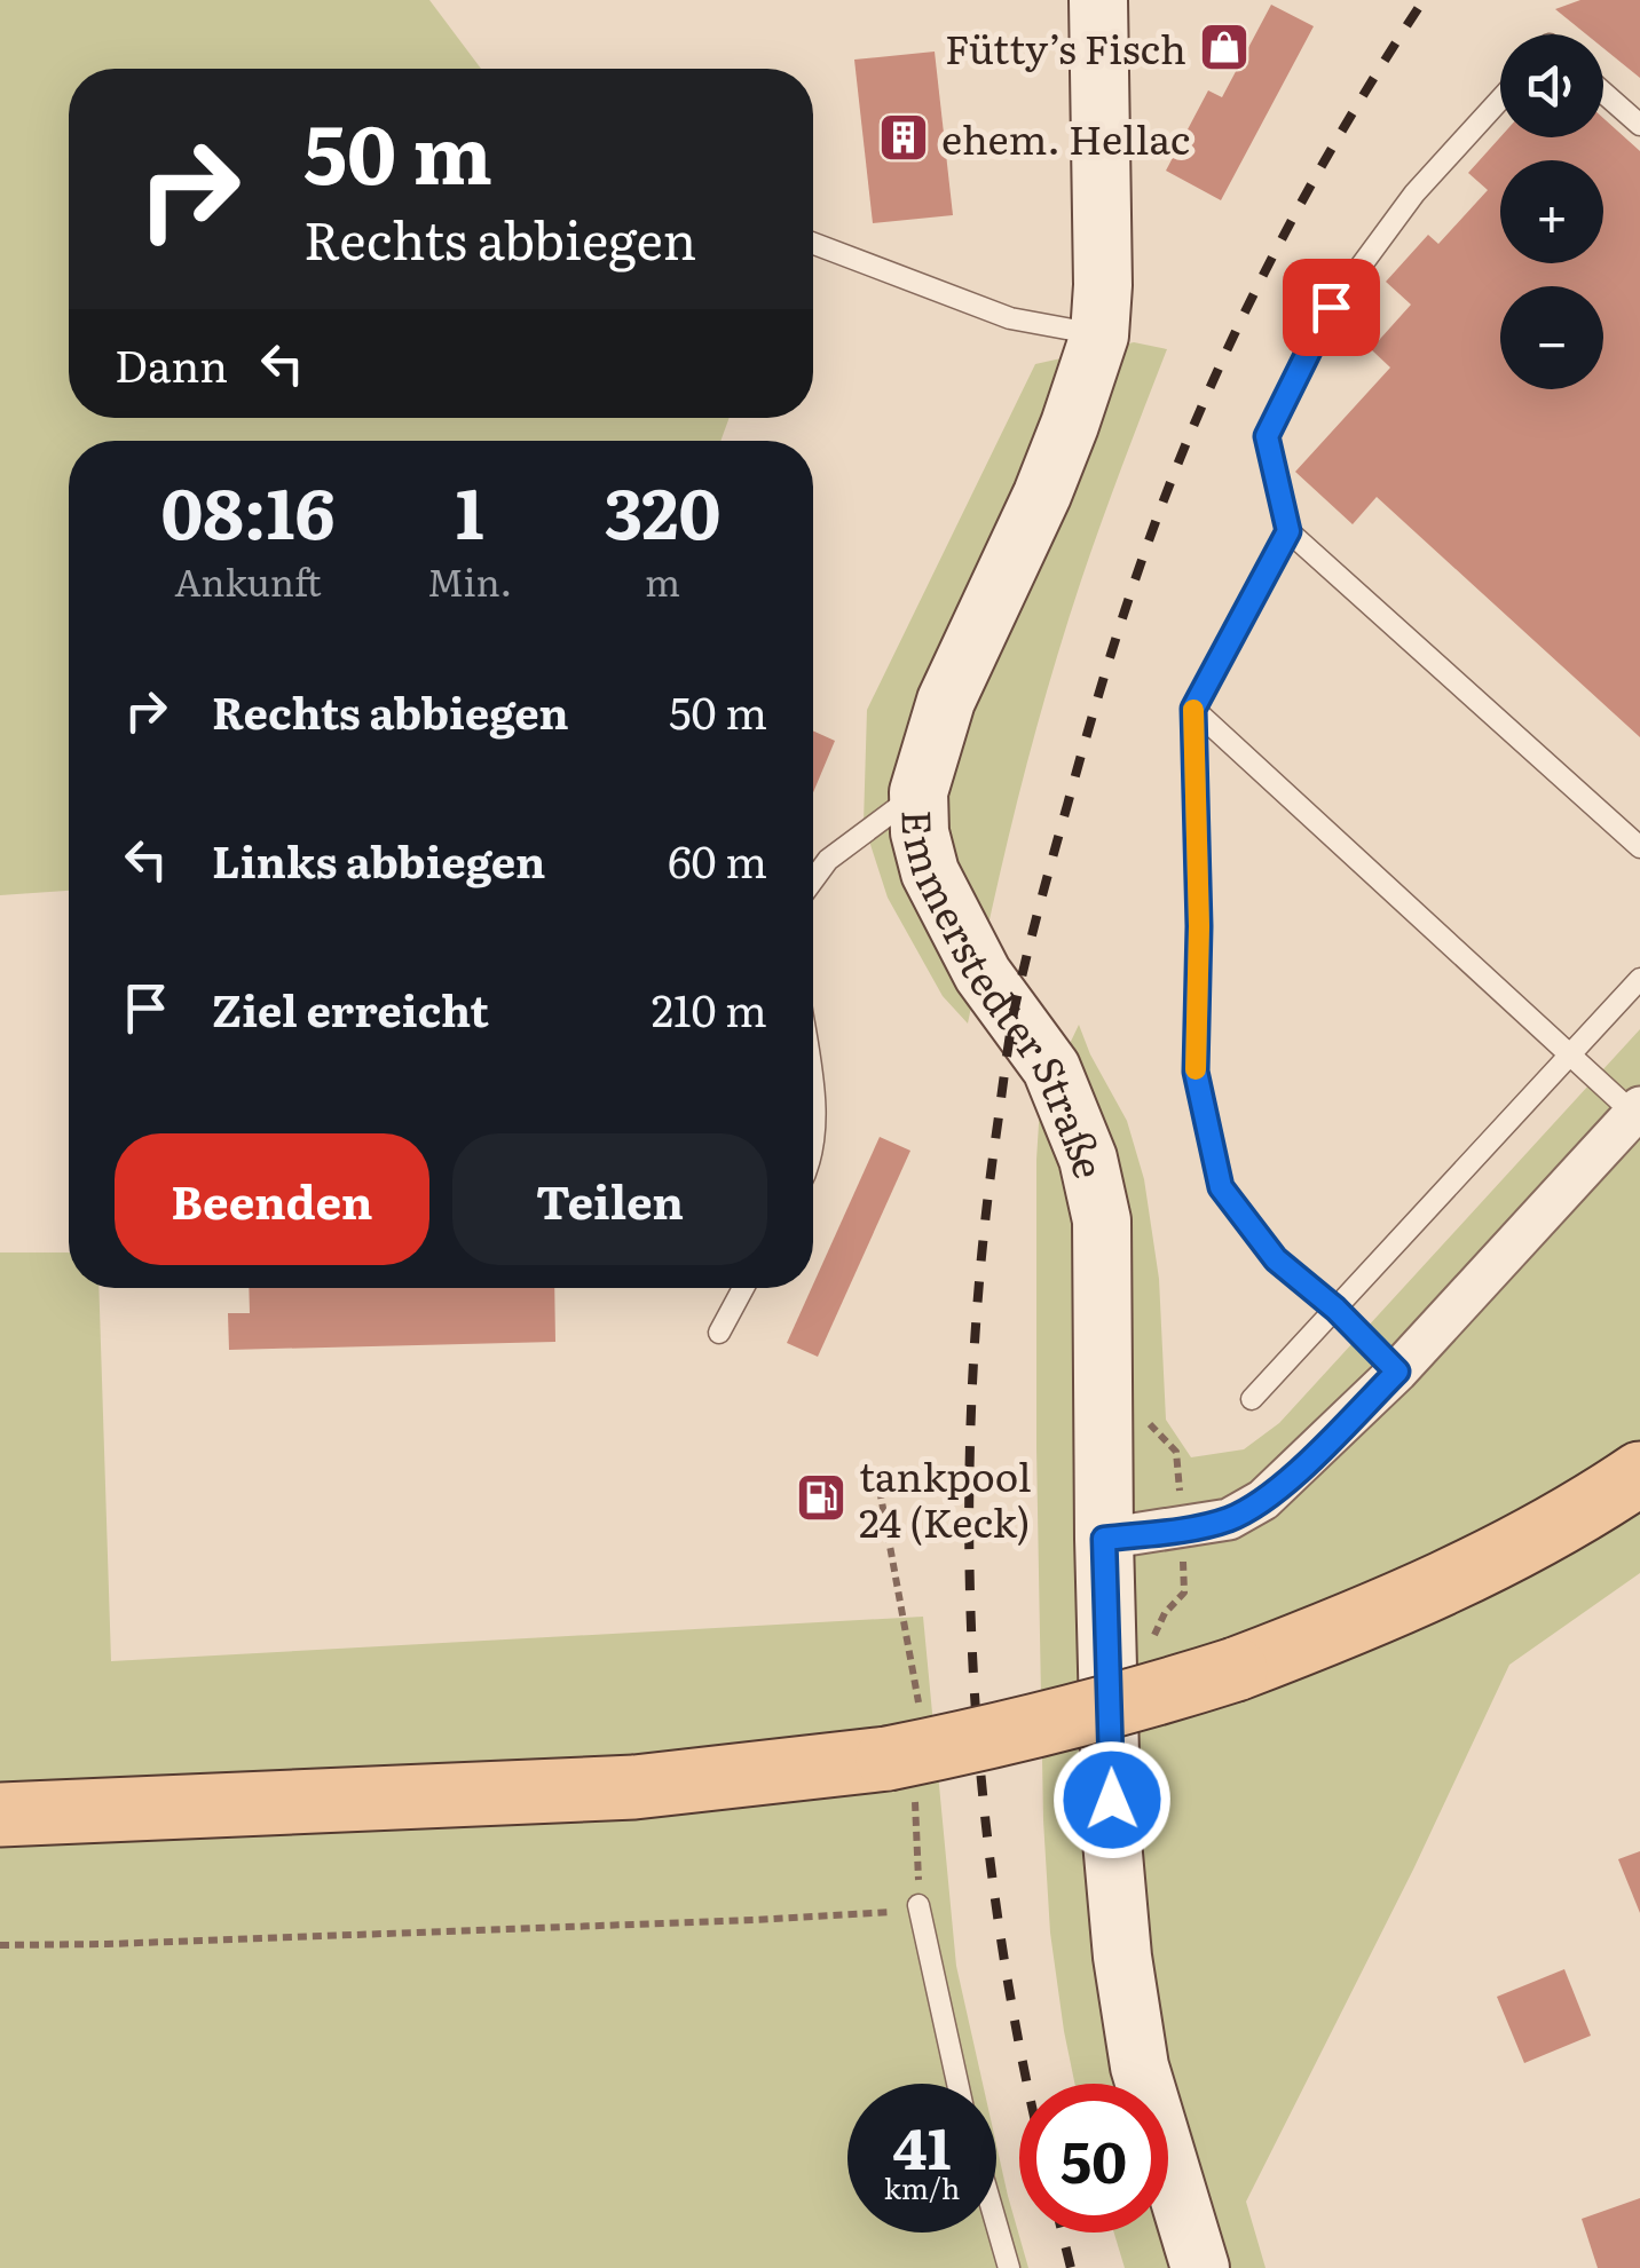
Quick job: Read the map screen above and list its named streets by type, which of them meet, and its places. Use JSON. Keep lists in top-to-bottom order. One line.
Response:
{"streets":{"main road":["Emmerstedter Straße"]},"places":{"shop":["Fütty’s Fisch"],"building":["ehem. Hellac"],"fuel station":["tankpool 24 (Keck)"]},"page":{"map_buttons":["+","−"],"turn":["50 m","Rechts abbiegen"],"then":"Dann","eta":["08:16","Ankunft","1","Min.","320","m"],"list":[{"name":"Rechts abbiegen","value":"50 m"},{"name":"Links abbiegen","value":"60 m"},{"name":"Ziel erreicht","value":"210 m"}],"buttons":["Beenden","Teilen"],"speed":"41 km/h","limit":"50"}}
